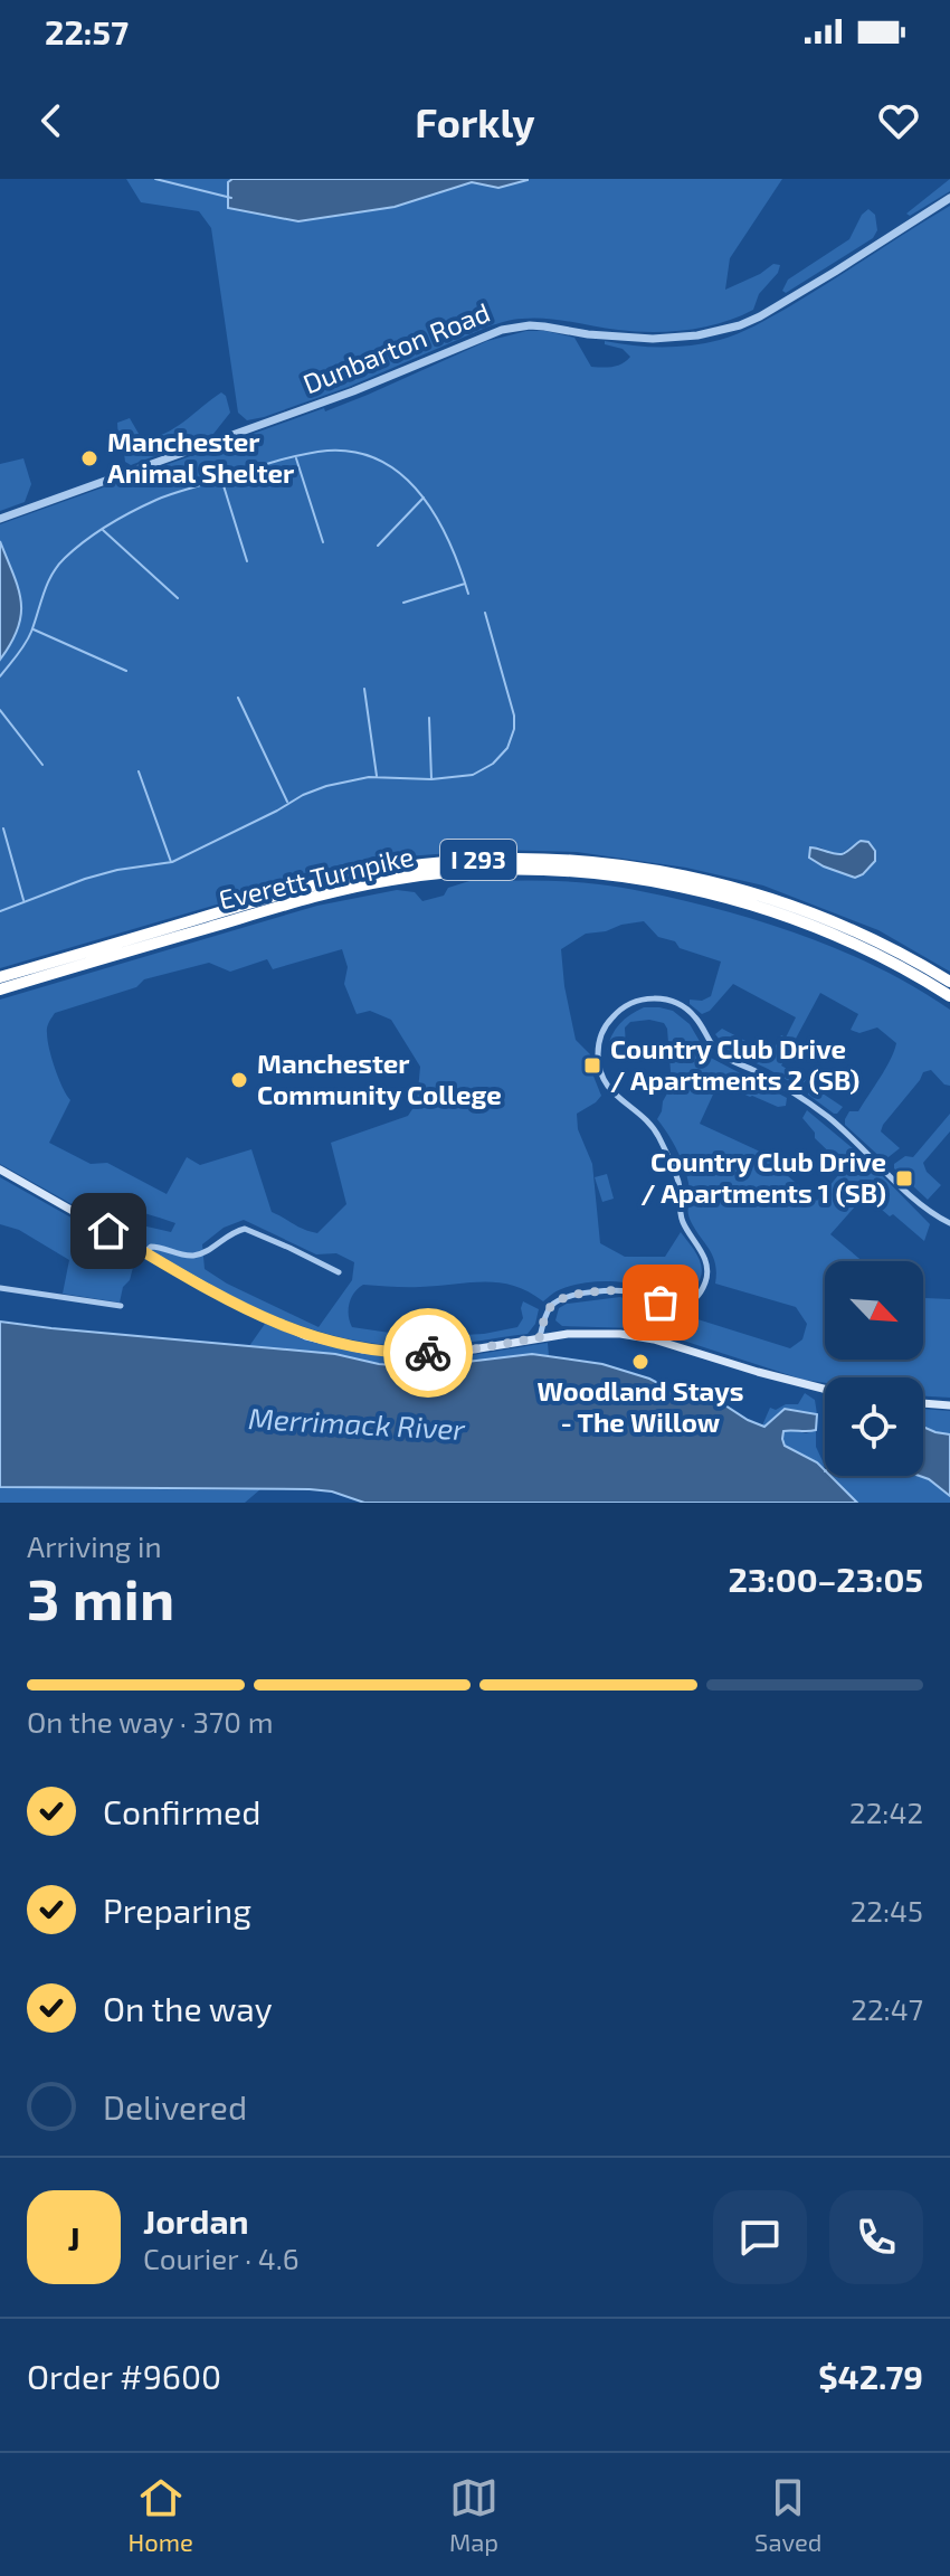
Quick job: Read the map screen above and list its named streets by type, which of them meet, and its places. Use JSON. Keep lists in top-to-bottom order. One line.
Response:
{"streets":{"highway":["I 293","Everett Turnpike"],"street":["Dunbarton Road"]},"water":["Merrimack River"],"places":{"other":["Manchester Animal Shelter","Manchester Community College","Woodland Stays - The Willow"],"transit":["Country Club Drive / Apartments 2 (SB)","Country Club Drive / Apartments 1 (SB)"]},"north":"bottom right","page":{"status":"22:57","header":"Forkly","heading":["3 min","Arriving in","23:00–23:05"],"panel":["Jordan","Courier · 4.6","Order #9600","$42.79"],"bar":"On the way · 370 m","list":[["Confirmed","22:42"],["Preparing","22:45"],["On the way","22:47"],"Delivered"],"round":"J","tabs":["Home","Map","Saved"]}}
